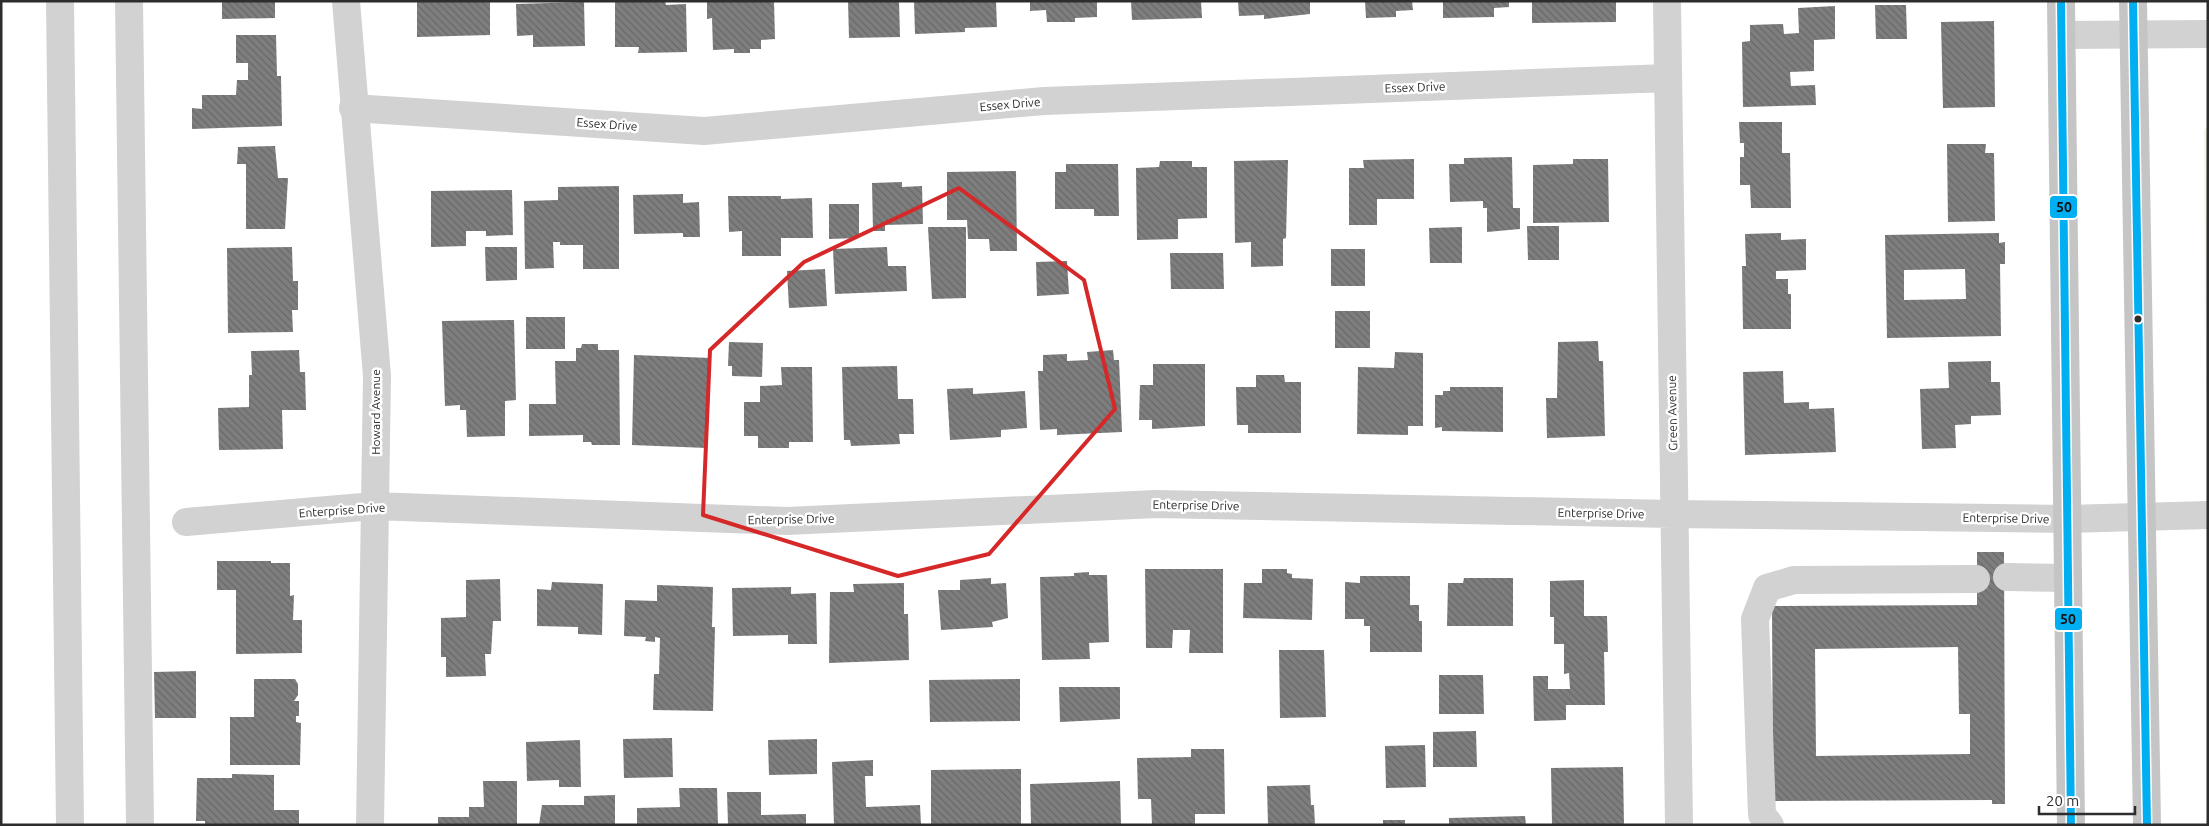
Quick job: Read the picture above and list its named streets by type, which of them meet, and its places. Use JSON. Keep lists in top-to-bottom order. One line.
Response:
{"streets":{"street":["Essex Drive","Howard Avenue","Green Avenue","Enterprise Drive"]},"crossings":[["Essex Drive","Howard Avenue"],["Essex Drive","Green Avenue"],["Howard Avenue","Enterprise Drive"],["Green Avenue","Enterprise Drive"]],"lines":["transit line 50"],"scale_bar":"20 m"}
